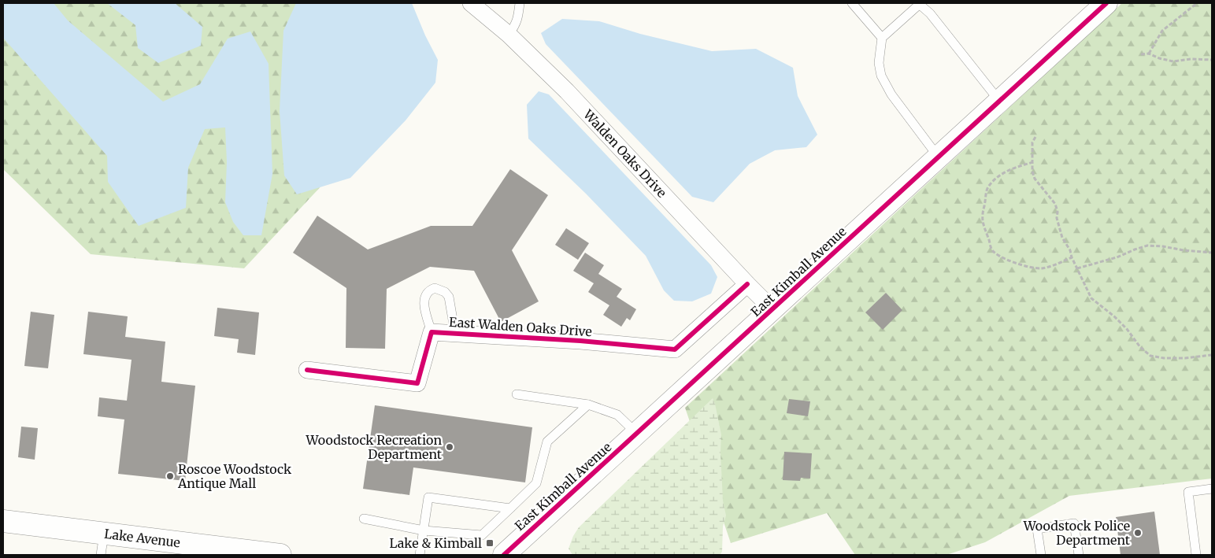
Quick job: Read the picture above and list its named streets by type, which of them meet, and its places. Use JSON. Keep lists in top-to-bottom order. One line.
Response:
{"streets":{"street":["Walden Oaks Drive","East Kimball Avenue","East Walden Oaks Drive","Lake Avenue"]},"crossings":[["Walden Oaks Drive","East Kimball Avenue"],["Walden Oaks Drive","East Walden Oaks Drive"]],"places":{"other":["Woodstock Recreation Department","Roscoe Woodstock Antique Mall","Woodstock Police Department"],"transit":["Lake & Kimball"]}}
